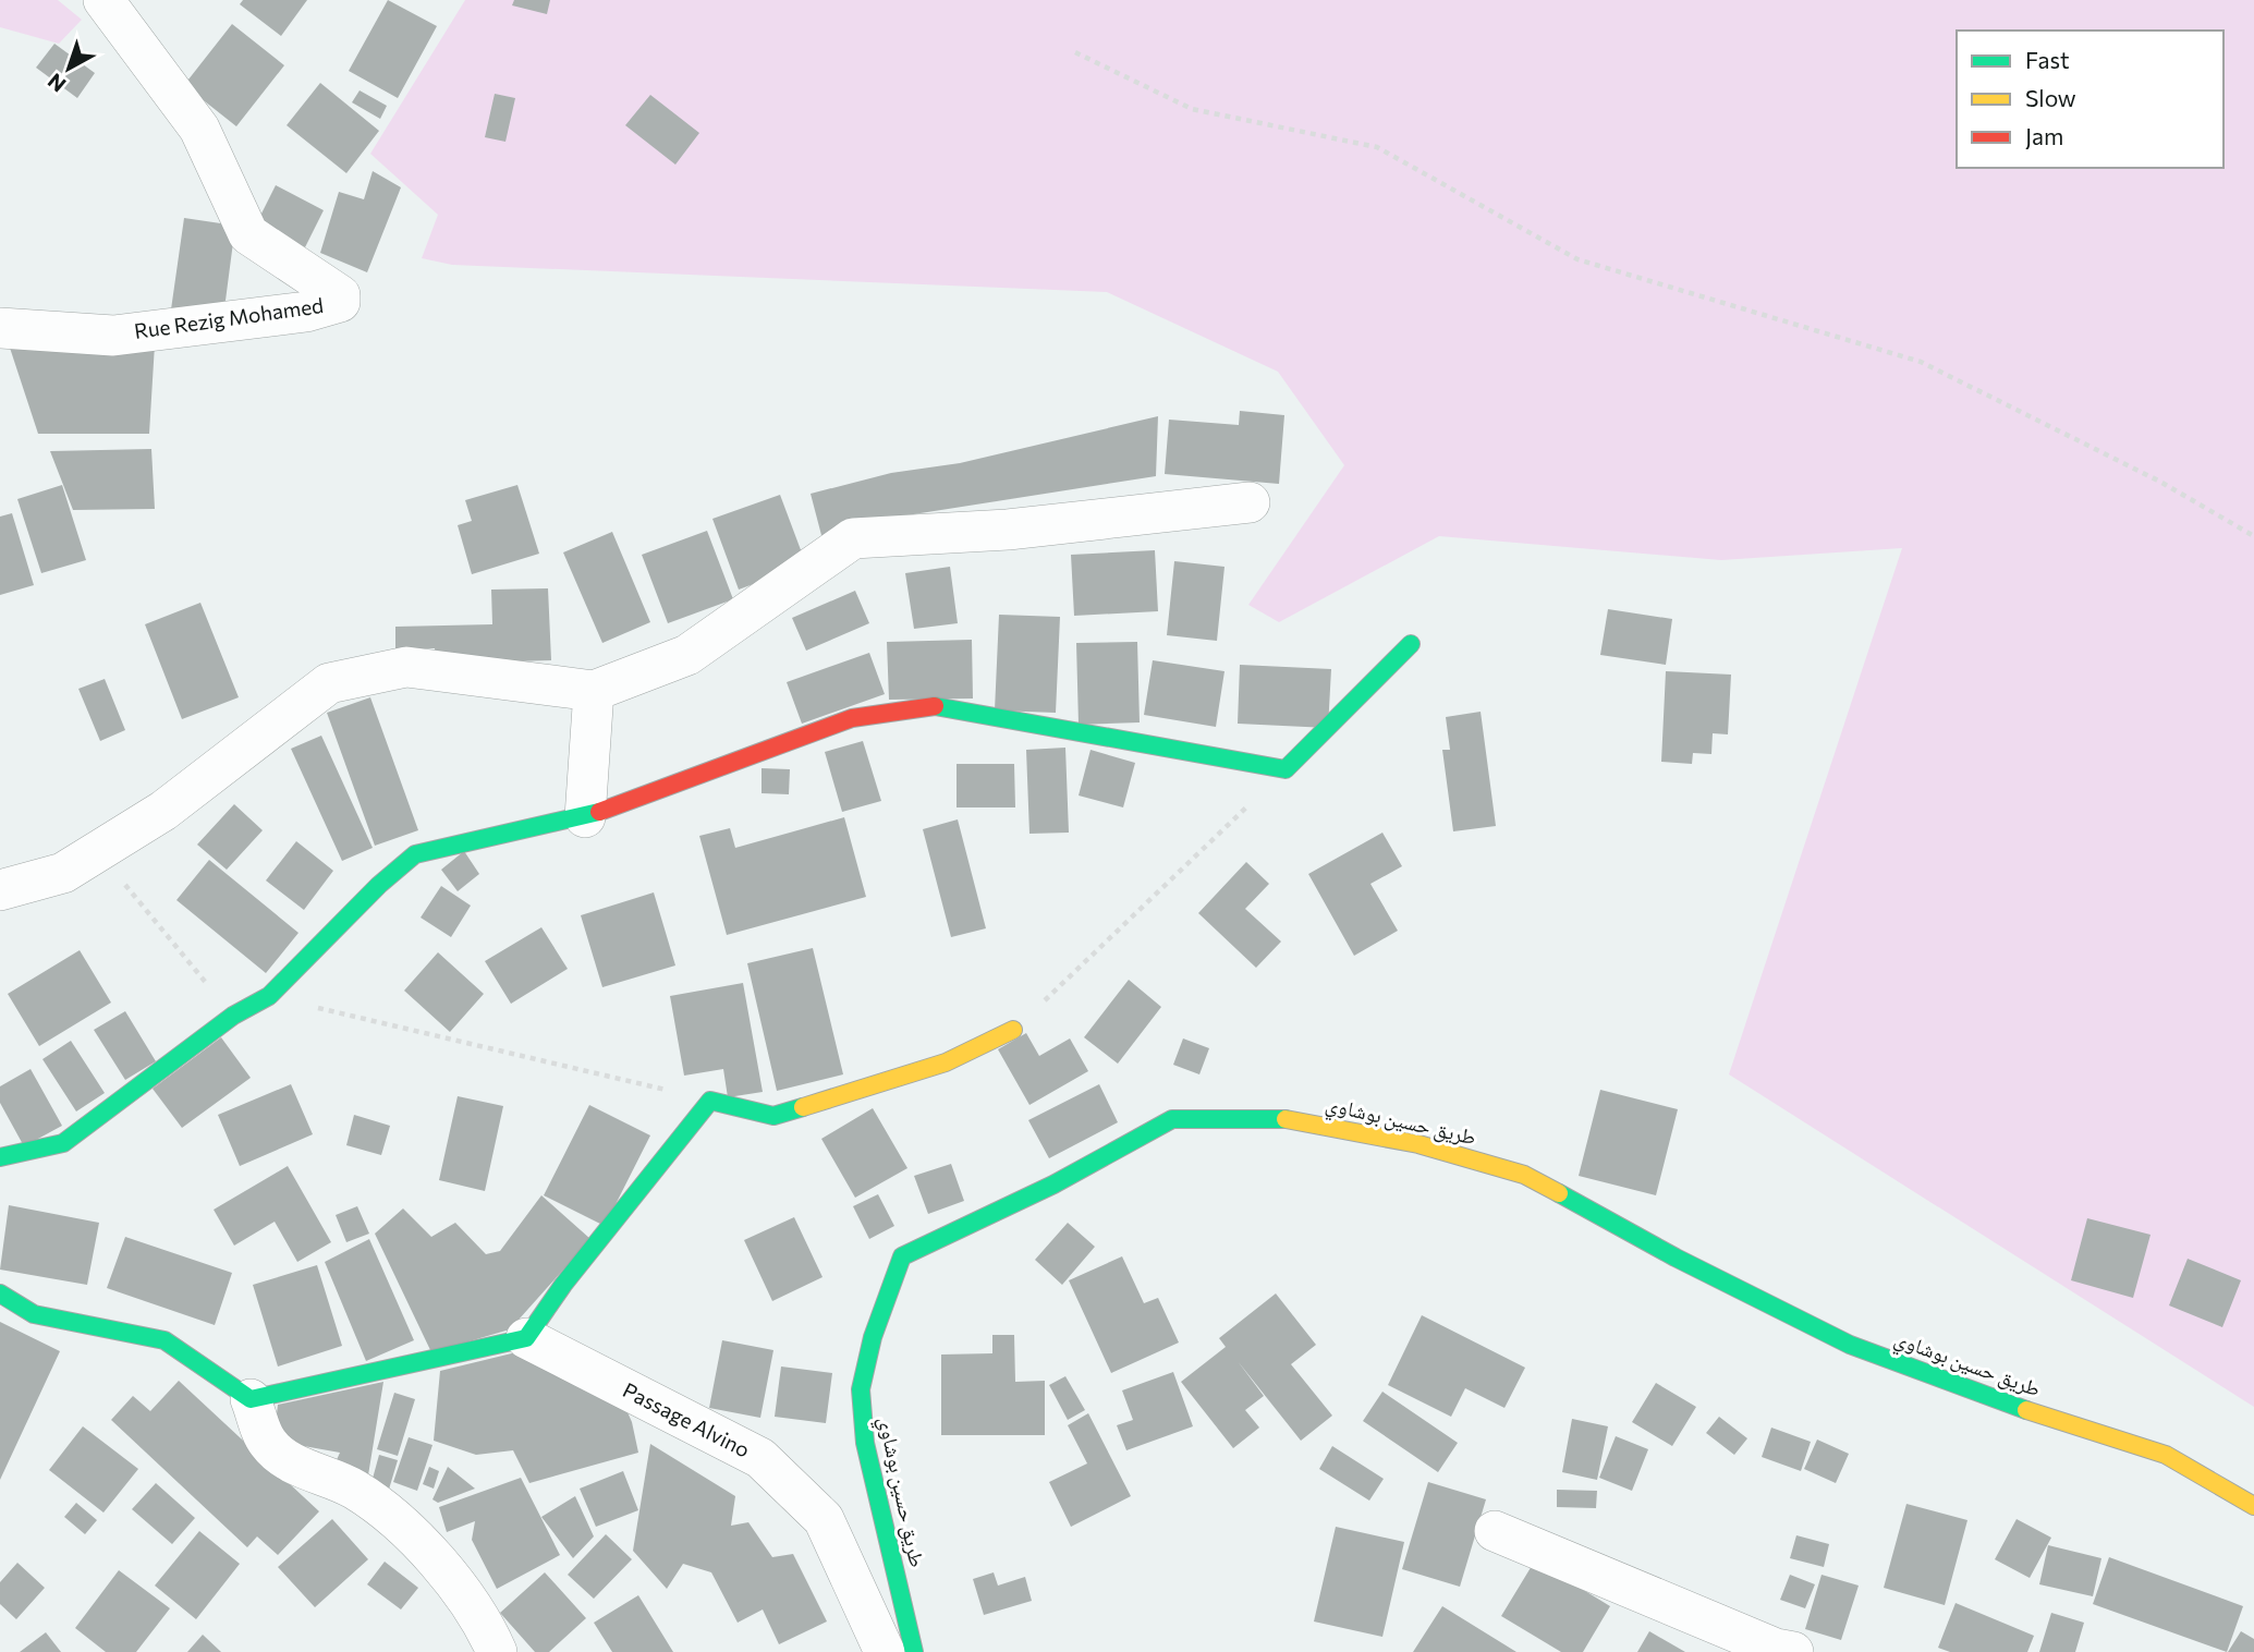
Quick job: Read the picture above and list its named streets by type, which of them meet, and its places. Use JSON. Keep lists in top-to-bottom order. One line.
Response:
{"streets":{"street":["Rue Rezig Mohamed","طريق حسين بوشاوي","Passage Alvino"]},"legend":["Fast","Slow","Jam"],"north":"bottom left"}
